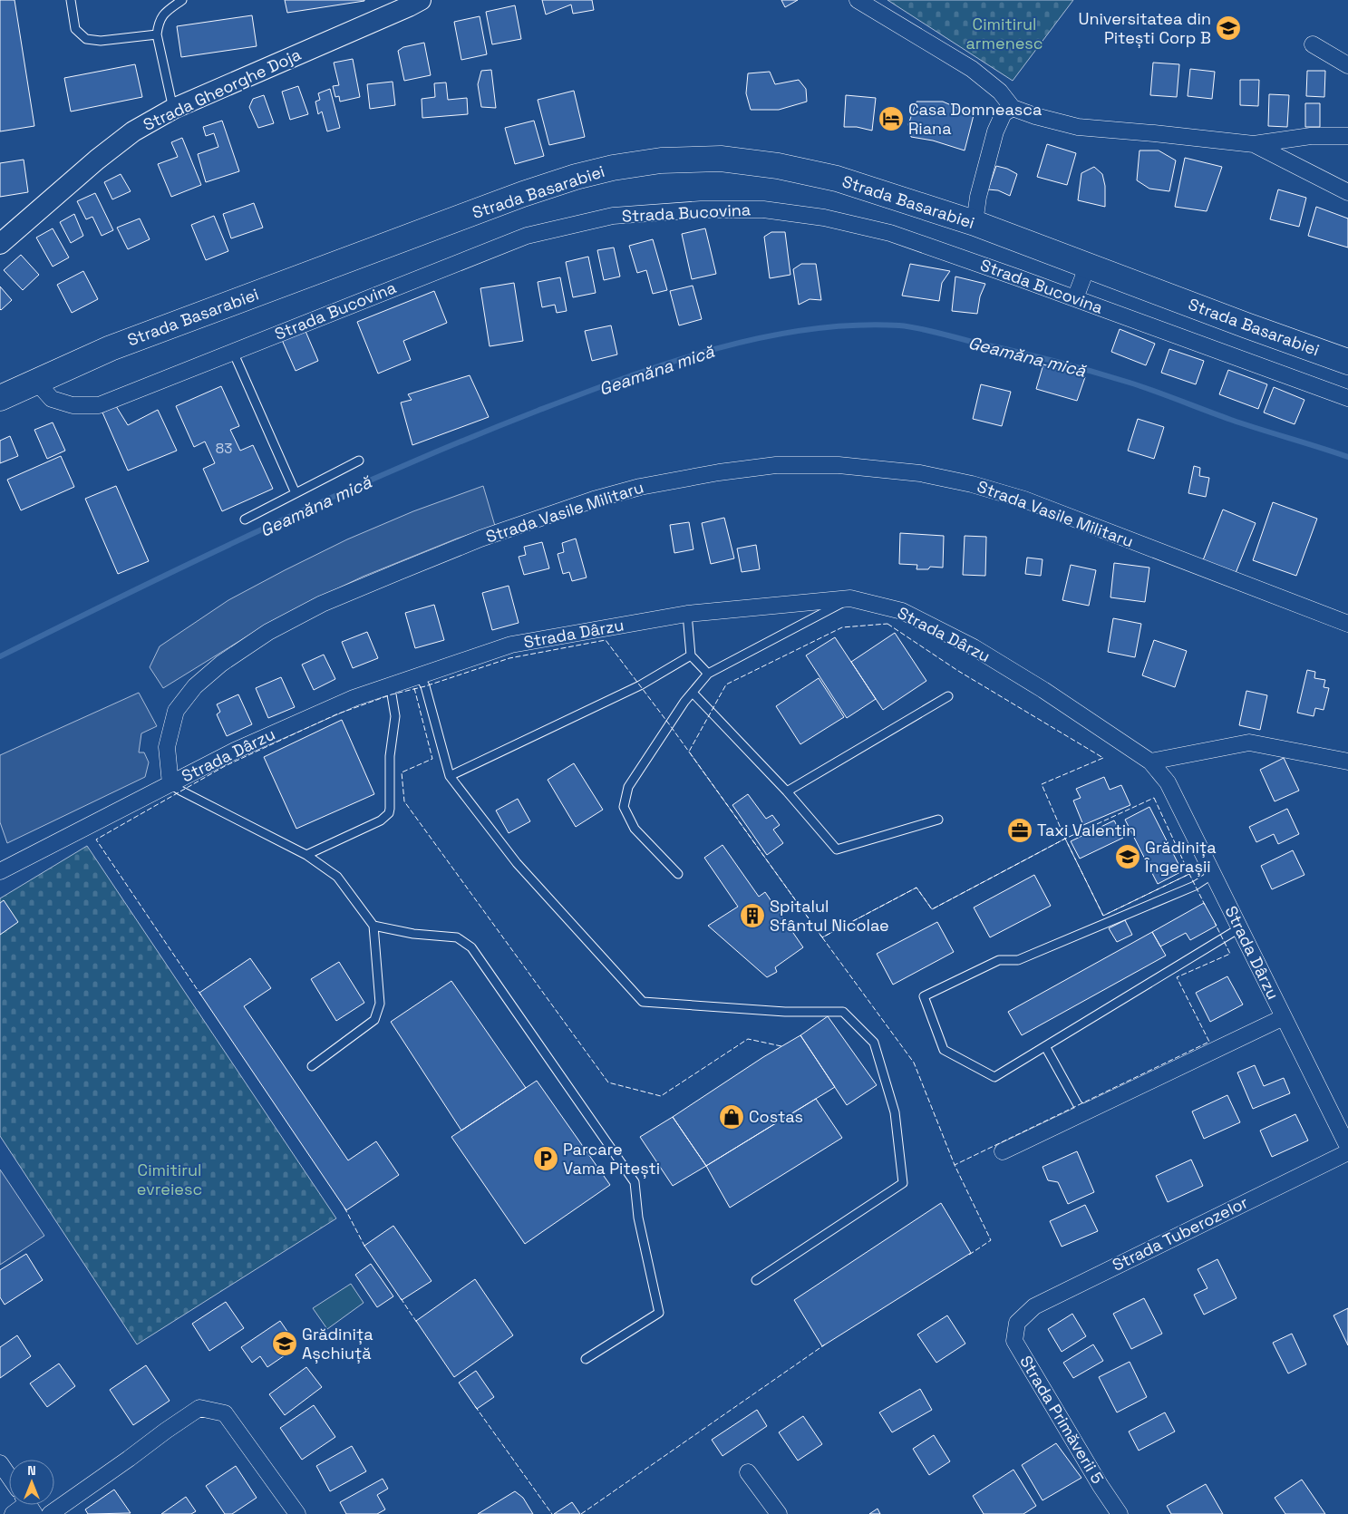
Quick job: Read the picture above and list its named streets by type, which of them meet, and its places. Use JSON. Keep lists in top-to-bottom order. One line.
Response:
{"streets":{"main road":["Strada Basarabiei"],"street":["Strada Gheorghe Doja","Strada Bucovina","Strada Vasile Militaru","Strada Dârzu","Strada Tuberozelor","Strada Primăverii 5"]},"crossings":[["Strada Basarabiei","Strada Bucovina"],["Strada Vasile Militaru","Strada Dârzu"],["Strada Tuberozelor","Strada Primăverii 5"]],"water":["Geamăna mică"],"parks":["Cimitirul armenesc","Cimitirul evreiesc"],"places":{"school or university":["Universitatea din Pitești Corp B","Grădinița Îngerașii","Grădinița Așchiuță"],"hotel":["Casa Domneasca Riana"],"office":["Taxi Valentin"],"building":["Spitalul Sfântul Nicolae"],"shop":["Costas"],"parking":["Parcare Vama Pitești"]},"house_numbers":["83"],"north":"top"}
